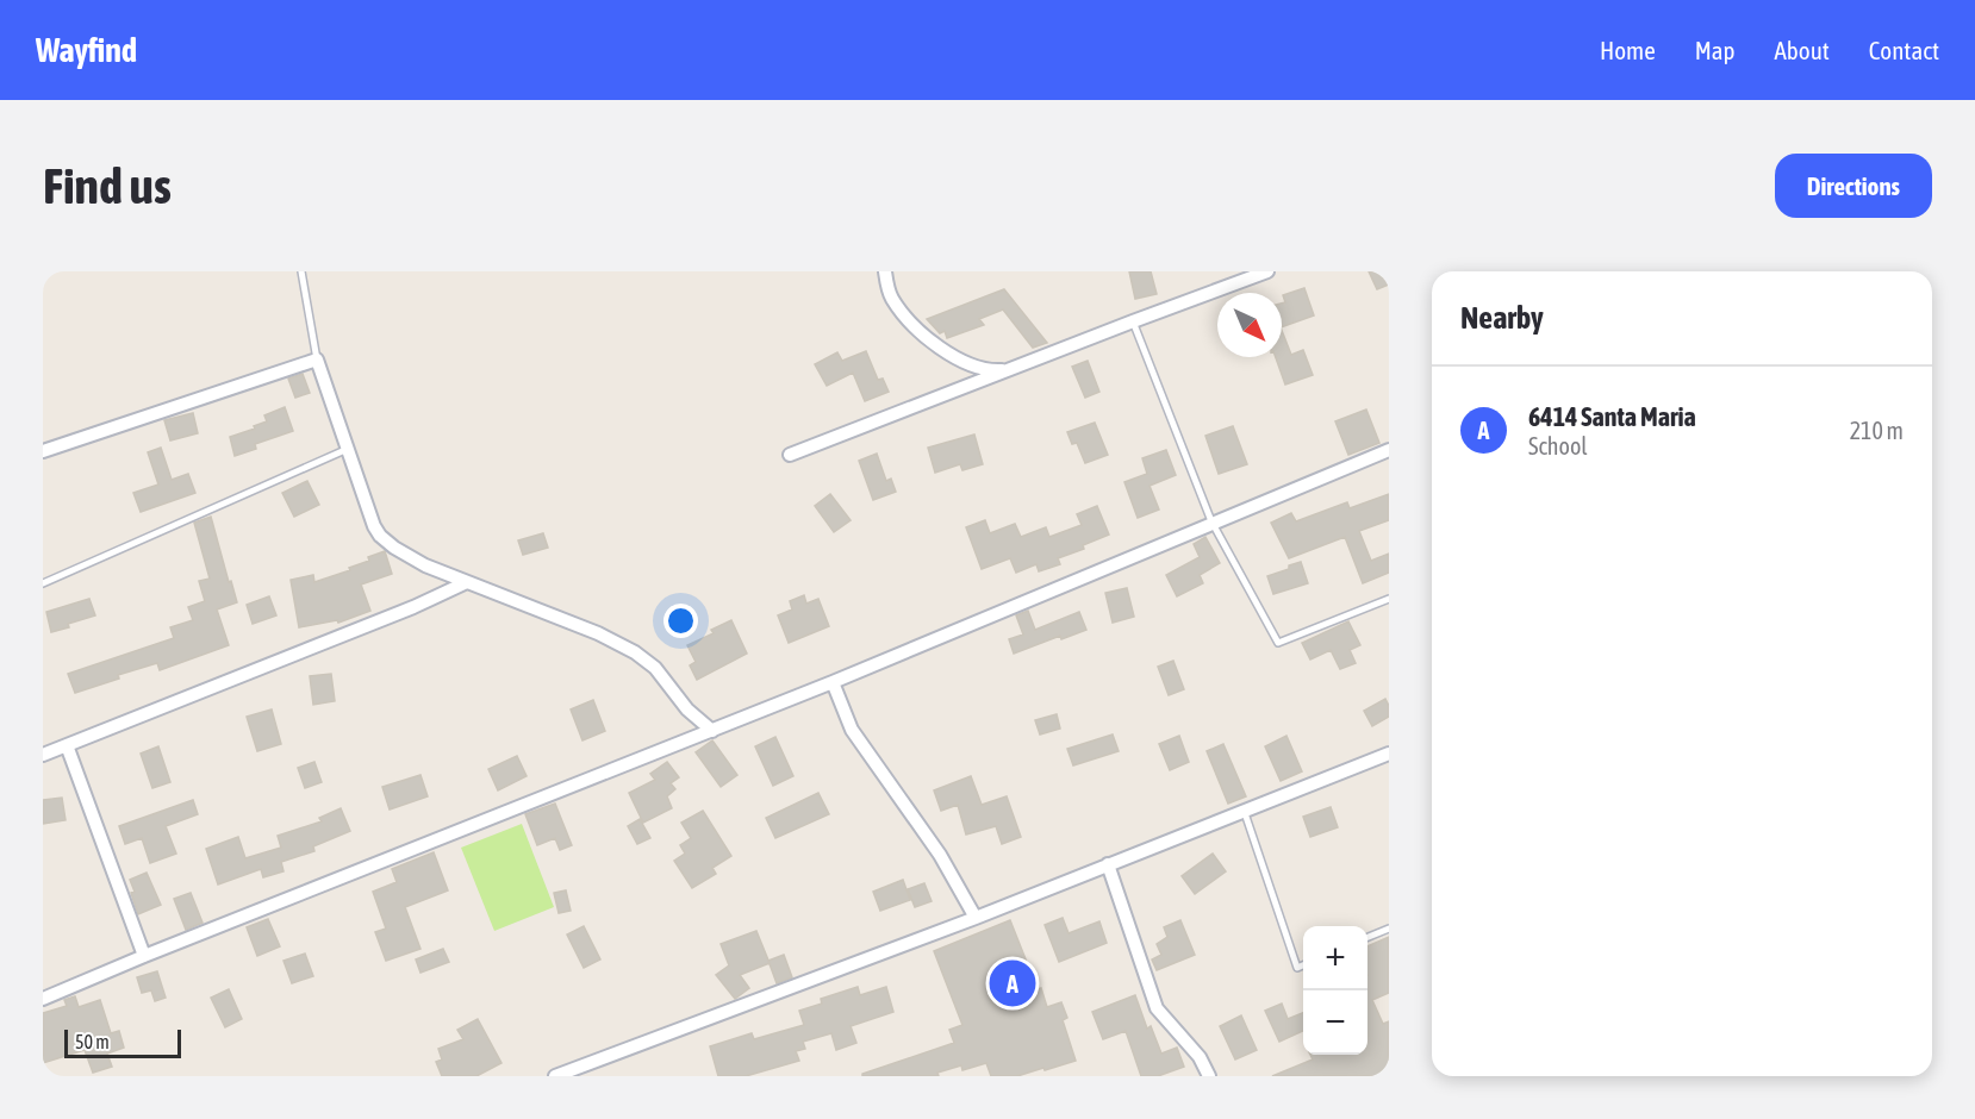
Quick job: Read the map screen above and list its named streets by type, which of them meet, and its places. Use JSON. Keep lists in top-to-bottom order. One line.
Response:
{"scale_bar":"50 m","north":"bottom right","page":{"header":"Wayfind","nav":["Home","Map","About","Contact"],"buttons":"Directions","title":"Find us","heading":"Nearby","list":[{"mark":"A","name":"6414 Santa Maria","note":"School","value":"210 m"}],"map_buttons":["+","−"],"pins":"A","scale":"50 m"}}
